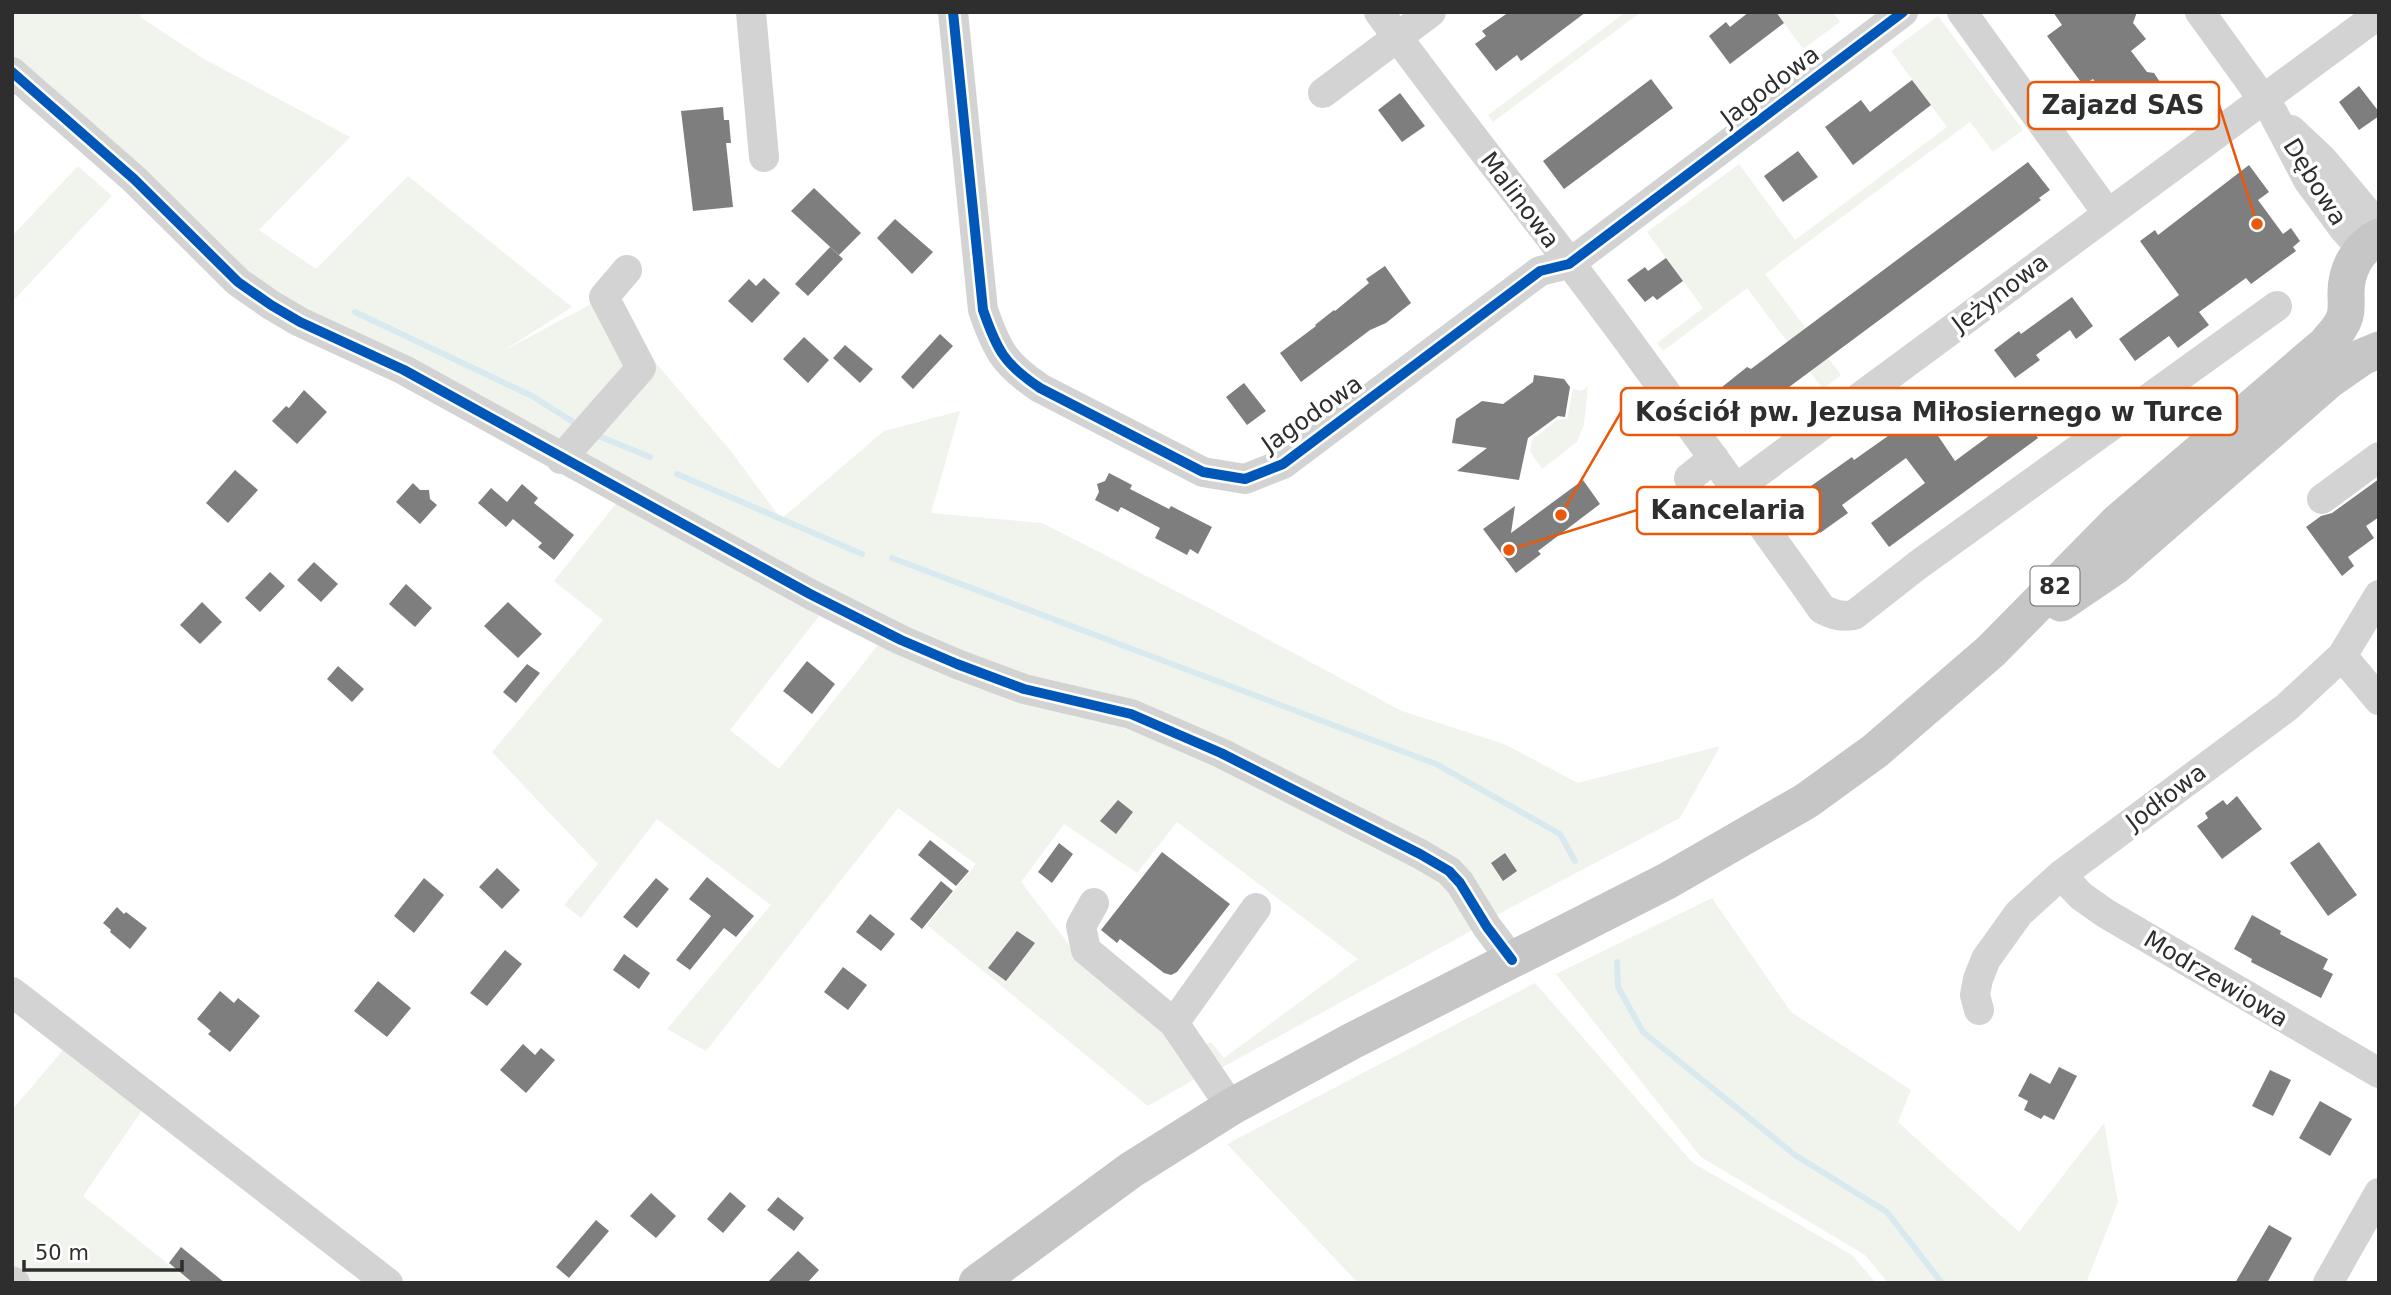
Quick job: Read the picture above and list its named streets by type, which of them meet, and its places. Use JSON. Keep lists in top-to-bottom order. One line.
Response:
{"streets":{"main road":["82"],"street":["Jagodowa","Dębowa","Malinowa","Jeżynowa","Jodłowa","Modrzewiowa"]},"crossings":[["Jagodowa","Malinowa"],["Dębowa","Jeżynowa"],["Dębowa","82"],["Malinowa","Jeżynowa"],["Jodłowa","Modrzewiowa"]],"places":["Zajazd SAS","Kościół pw. Jezusa Miłosiernego w Turce","Kancelaria"],"scale_bar":"50 m"}
